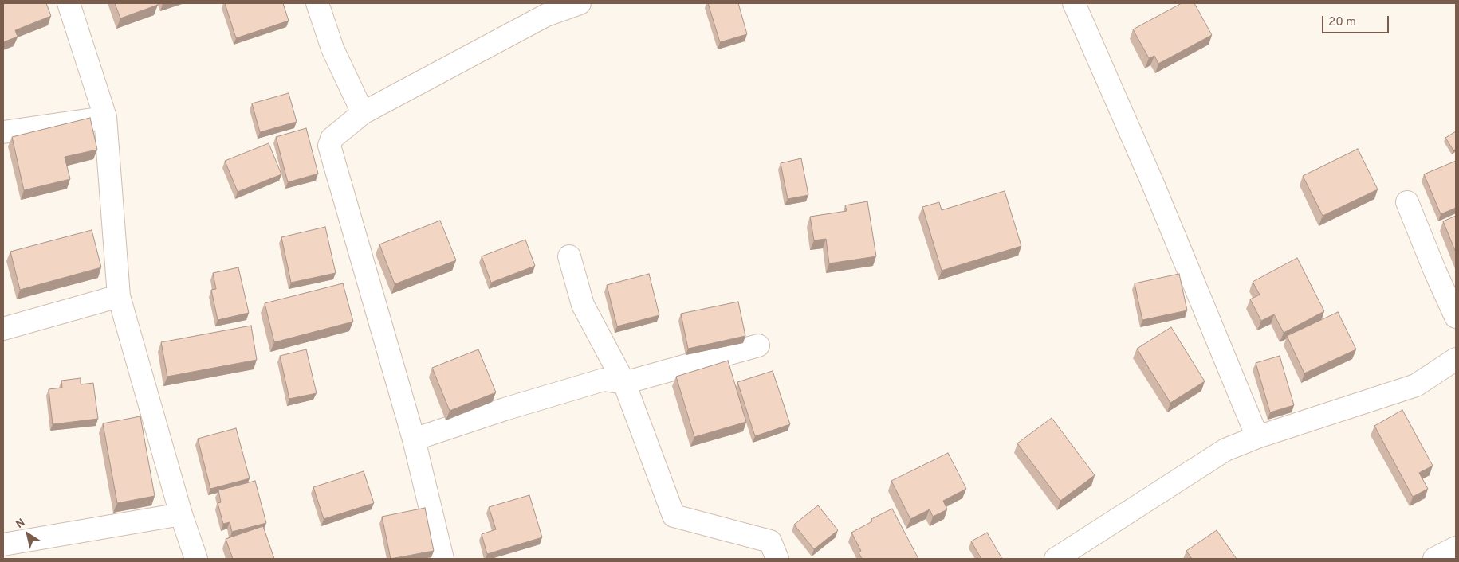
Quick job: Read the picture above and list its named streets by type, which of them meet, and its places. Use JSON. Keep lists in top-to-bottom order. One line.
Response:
{"scale_bar":"20 m","north":"top left"}
